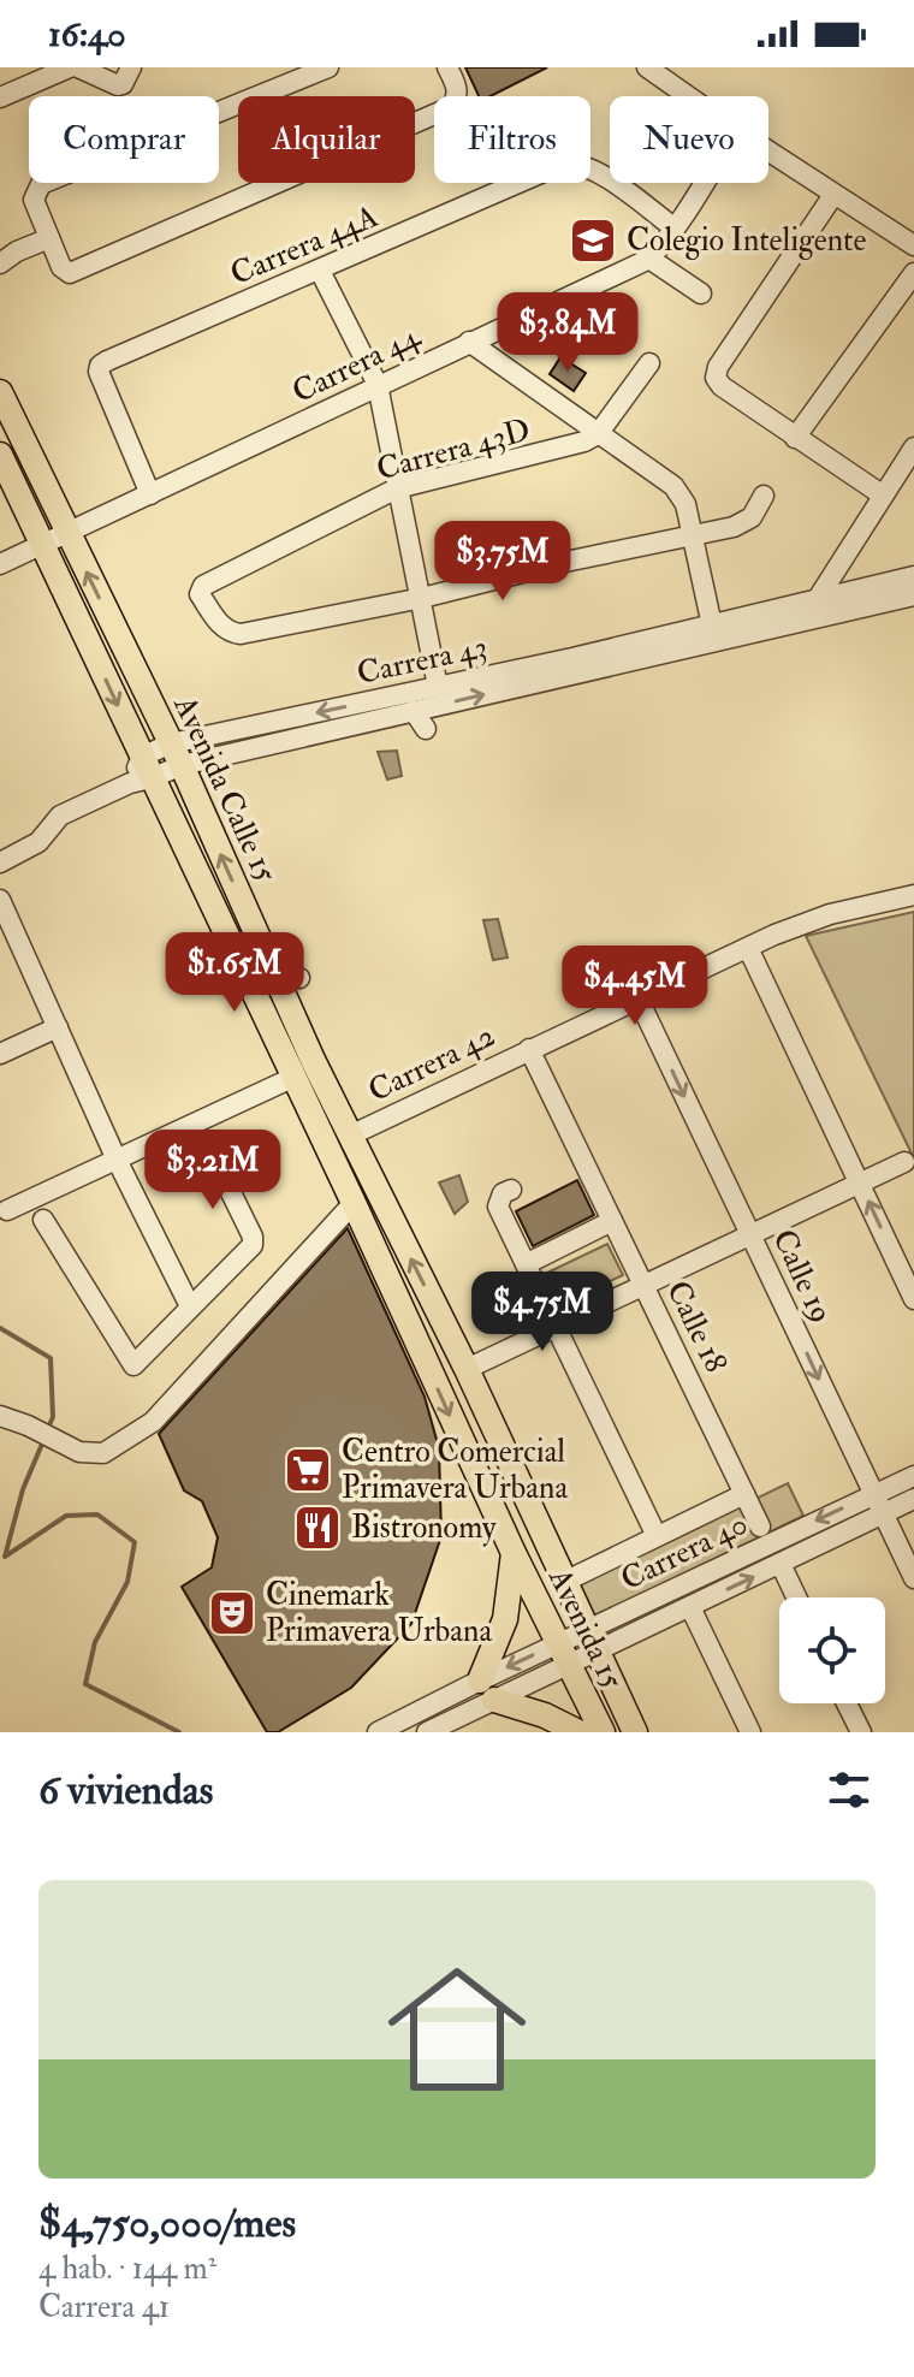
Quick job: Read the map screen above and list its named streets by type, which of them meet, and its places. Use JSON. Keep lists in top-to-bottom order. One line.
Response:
{"streets":{"main road":["Avenida Calle 15","Avenida 15"],"street":["Carrera 44A","Carrera 44","Carrera 43D","Carrera 43","Carrera 42","Calle 19","Calle 18","Carrera 40"]},"crossings":[["Carrera 44A","Carrera 44"],["Carrera 44","Avenida Calle 15"],["Carrera 43","Avenida Calle 15"],["Avenida Calle 15","Carrera 42"],["Avenida Calle 15","Carrera 40"],["Avenida Calle 15","Avenida 15"],["Carrera 42","Calle 19"],["Carrera 42","Calle 18"],["Calle 19","Carrera 40"],["Carrera 40","Avenida 15"]],"places":{"school or university":["Colegio Inteligente"],"supermarket":["Centro Comercial Primavera Urbana"],"restaurant":["Bistronomy"],"theatre":["Cinemark Primavera Urbana"]},"page":{"status":"16:40","chip":["Comprar","Alquilar","Filtros","Nuevo"],"price":["$3.84M","$3.75M","$1.65M","$4.45M","$3.21M","$4.75M"],"heading":"6 viviendas","list":[{"name":"$4,750,000/mes","note":"4 hab. · 144 m² · Carrera 41"}]}}
